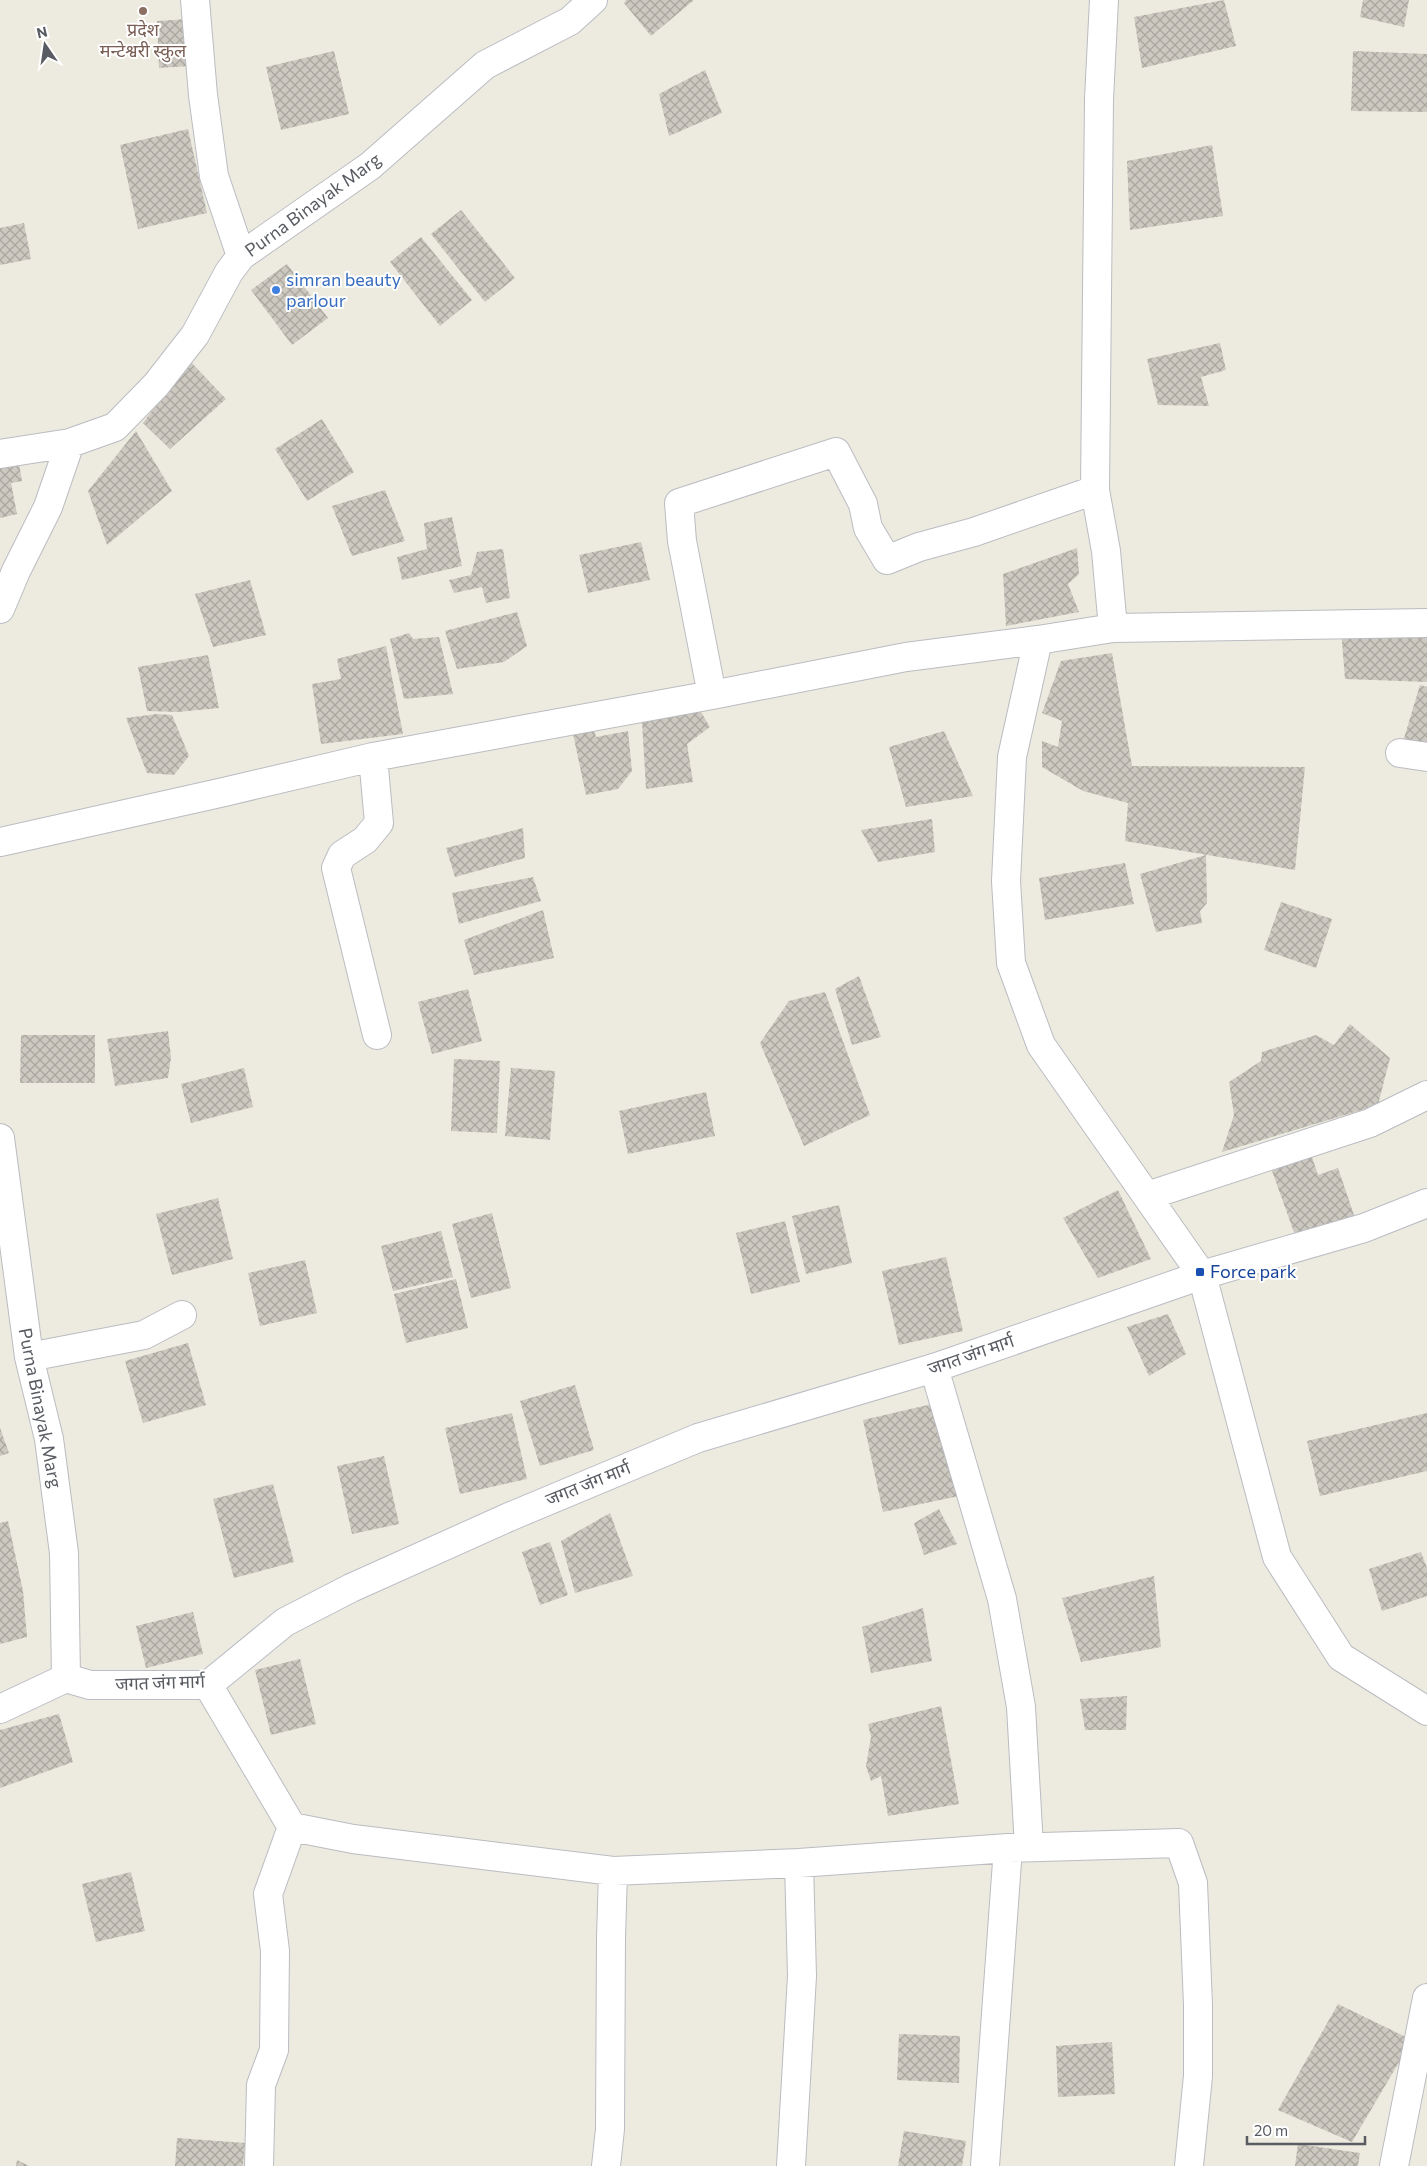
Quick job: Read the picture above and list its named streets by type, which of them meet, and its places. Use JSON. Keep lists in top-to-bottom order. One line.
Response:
{"streets":{"street":["Purna Binayak Marg","जगत जंग मार्ग"]},"crossings":[["Purna Binayak Marg","जगत जंग मार्ग"]],"places":{"other":["प्रदेश मन्टेश्वरी स्कुल","simran beauty parlour"],"transit":["Force park"]},"scale_bar":"20 m","north":"top"}
